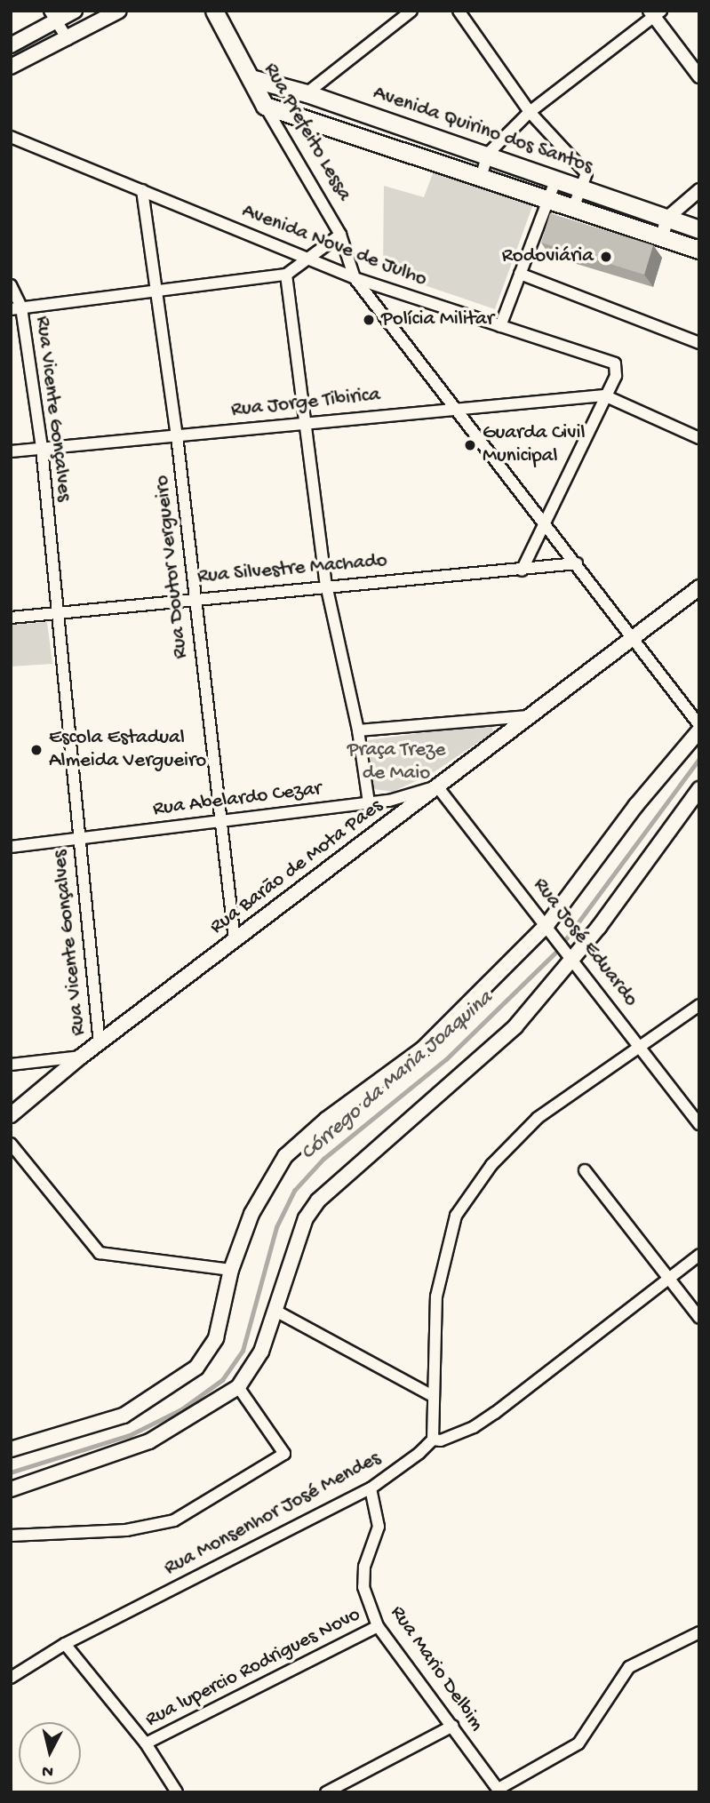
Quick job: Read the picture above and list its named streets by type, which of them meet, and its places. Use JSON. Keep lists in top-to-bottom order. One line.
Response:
{"streets":{"main road":["Avenida Quirino dos Santos","Rua Prefeito Lessa","Rua Barão de Mota Paes"],"street":["Avenida Nove de Julho","Rua Jorge Tibirica","Rua Vicente Gonçalves","Rua Doutor Vergueiro","Rua Silvestre Machado","Rua Abelardo Cezar","Rua José Eduardo","Rua Monsenhor José Mendes","Rua lupercio Rodrigues Novo","Rua Mario Delbim"]},"crossings":[["Avenida Quirino dos Santos","Rua Prefeito Lessa"],["Rua Prefeito Lessa","Avenida Nove de Julho"],["Avenida Nove de Julho","Rua Jorge Tibirica"],["Avenida Nove de Julho","Rua Doutor Vergueiro"],["Rua Jorge Tibirica","Rua Vicente Gonçalves"],["Rua Jorge Tibirica","Rua Doutor Vergueiro"],["Rua Vicente Gonçalves","Rua Silvestre Machado"],["Rua Vicente Gonçalves","Rua Abelardo Cezar"],["Rua Vicente Gonçalves","Rua Barão de Mota Paes"],["Rua Doutor Vergueiro","Rua Silvestre Machado"],["Rua Doutor Vergueiro","Rua Abelardo Cezar"],["Rua Doutor Vergueiro","Rua Barão de Mota Paes"],["Rua Abelardo Cezar","Rua Barão de Mota Paes"],["Rua Abelardo Cezar","Rua José Eduardo"],["Rua Barão de Mota Paes","Rua José Eduardo"],["Rua Monsenhor José Mendes","Rua Mario Delbim"],["Rua lupercio Rodrigues Novo","Rua Mario Delbim"]],"water":["Córrego da Maria Joaquina"],"parks":["Praça Treze de Maio"],"places":["Rodoviária","Polícia Militar","Guarda Civil Municipal","Escola Estadual Almeida Vergueiro"],"north":"bottom"}
